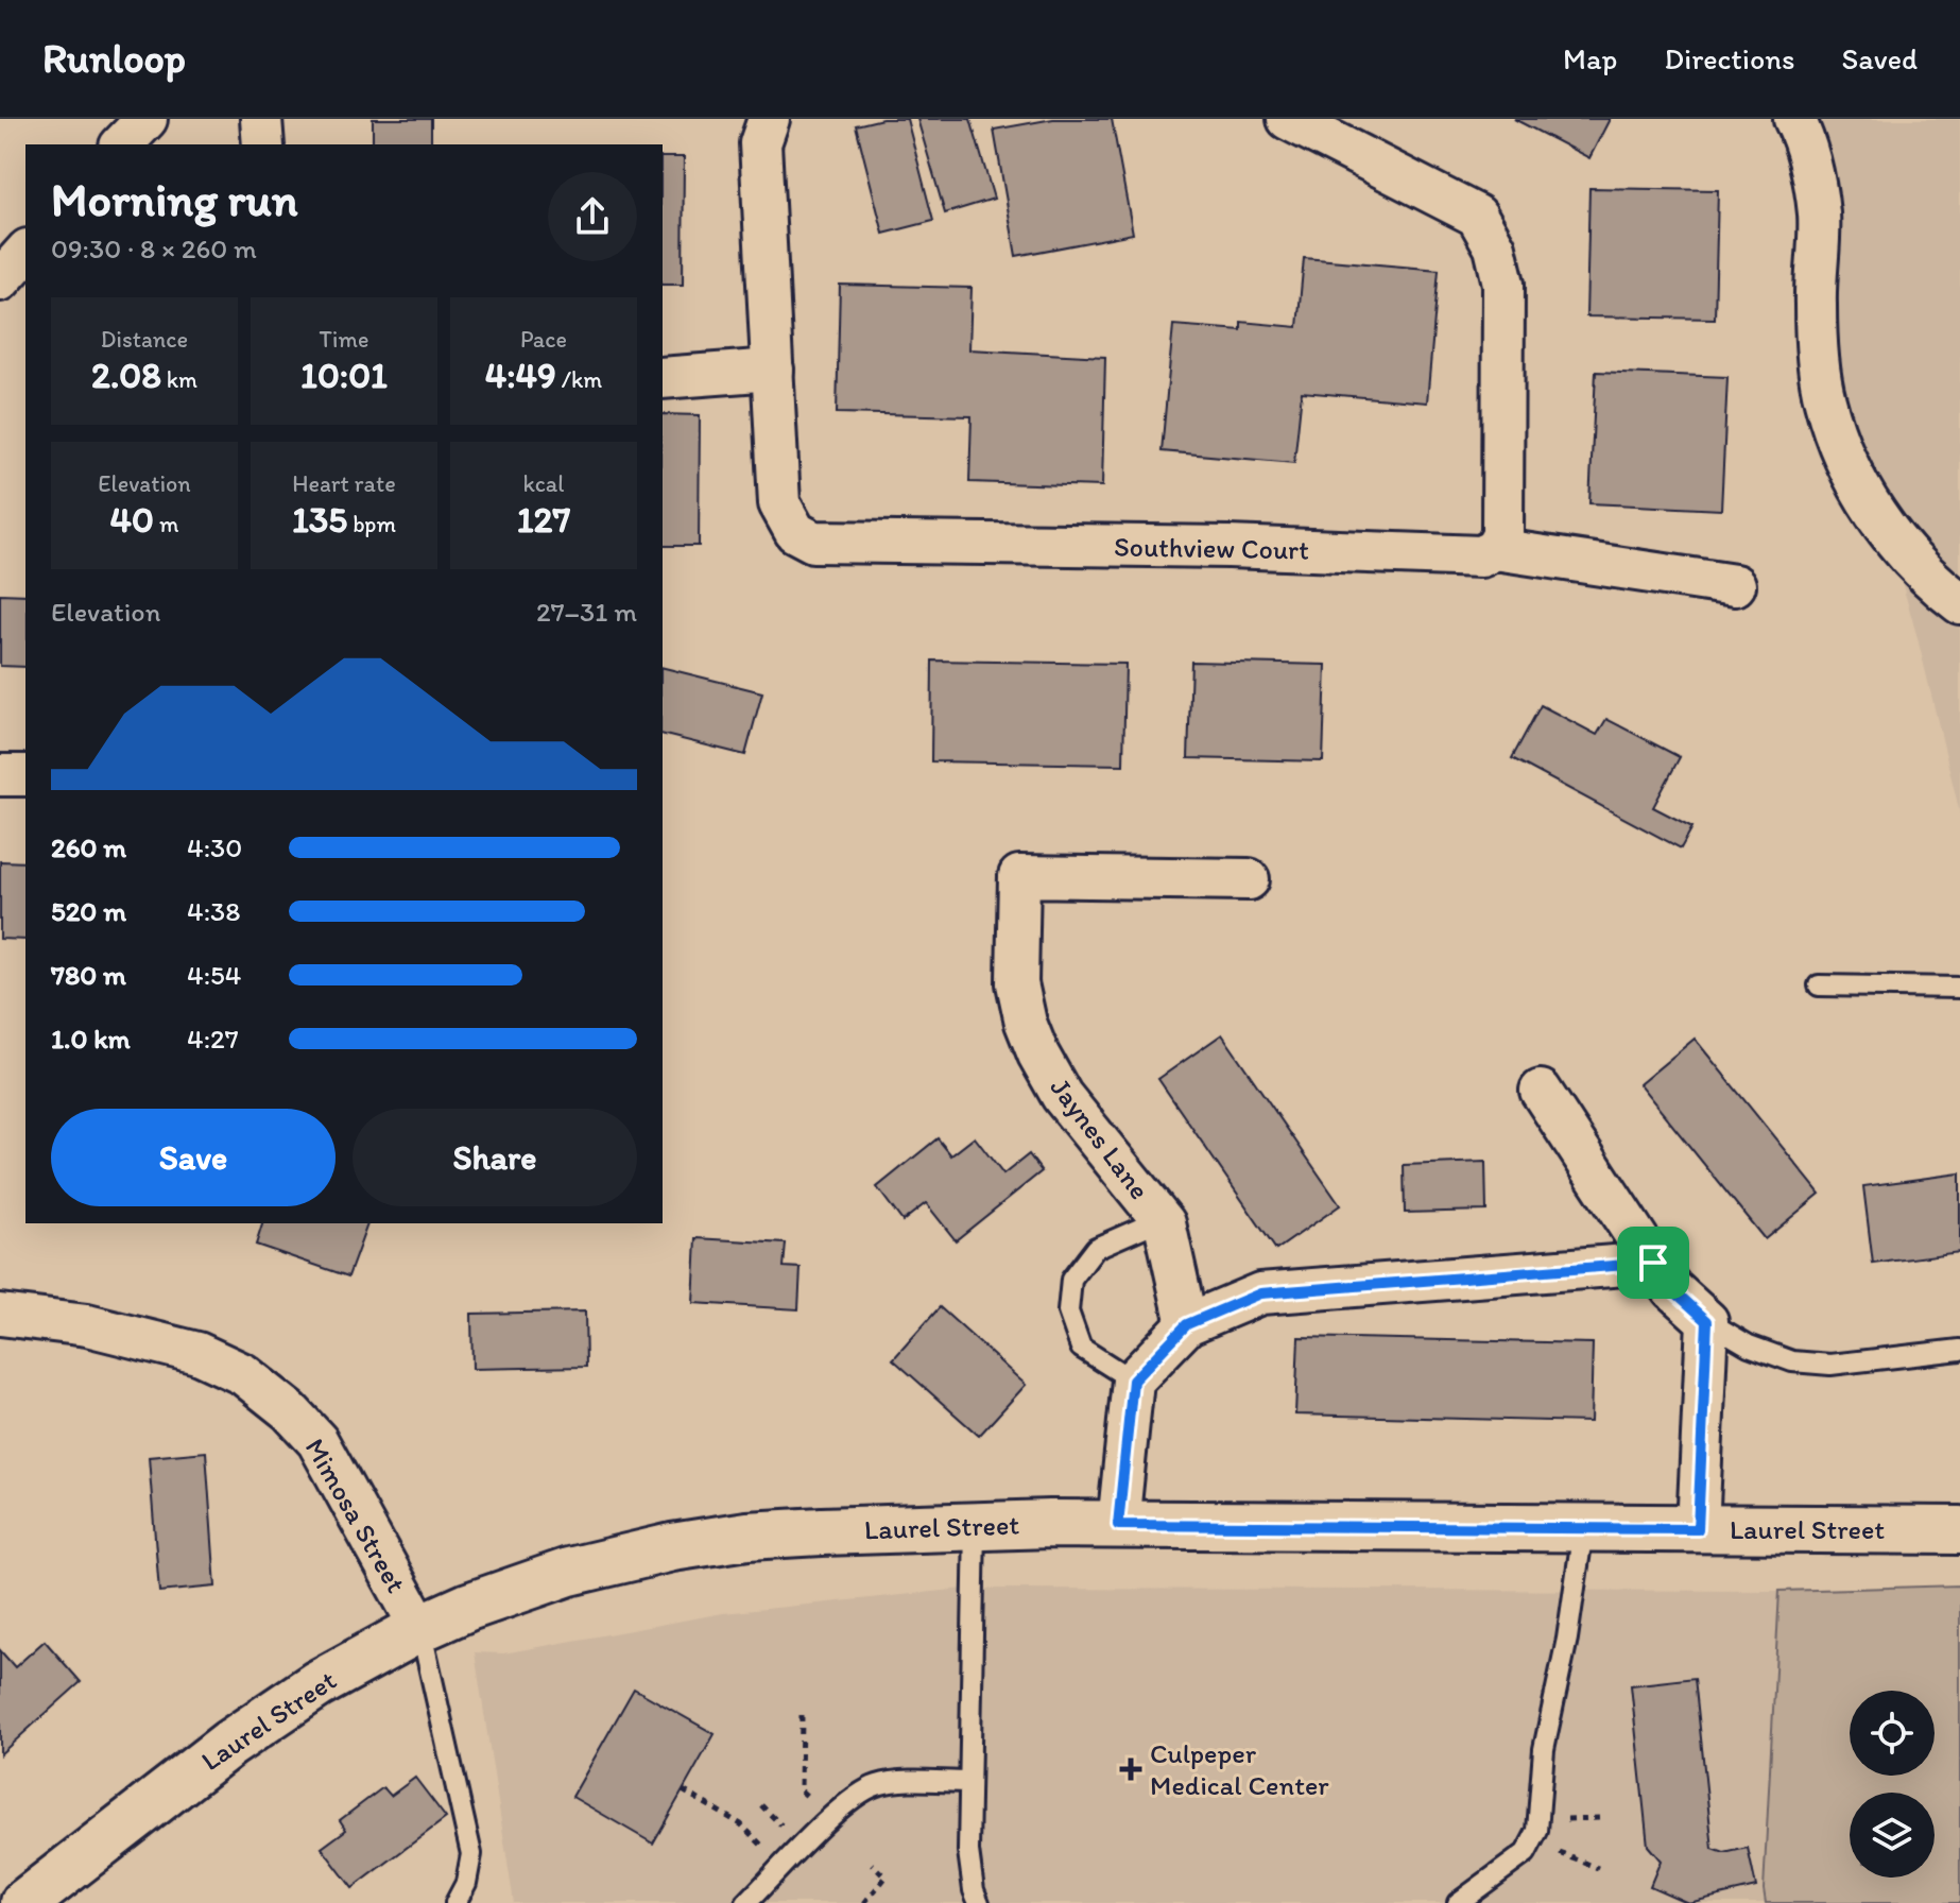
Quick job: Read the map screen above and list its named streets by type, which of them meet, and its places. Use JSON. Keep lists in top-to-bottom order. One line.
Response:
{"streets":{"street":["Southview Court","Jaynes Lane","Mimosa Street","Laurel Street"]},"crossings":[["Mimosa Street","Laurel Street"]],"places":{"health":["Culpeper Medical Center"]},"page":{"header":"Runloop","nav":["Map","Directions","Saved"],"heading":["Morning run","09:30 · 8 × 260 m"],"stats":[["Distance","2.08 km"],["Time","10:01"],["Pace","4:49 /km"],["Elevation","40 m"],["Heart rate","135 bpm"],["kcal","127"]],"chart":["Elevation","27–31 m"],"list":[{"name":"260 m","note":"4:30"},{"name":"520 m","note":"4:38"},{"name":"780 m","note":"4:54"},{"name":"1.0 km","note":"4:27"}],"buttons":["Save","Share"]}}
